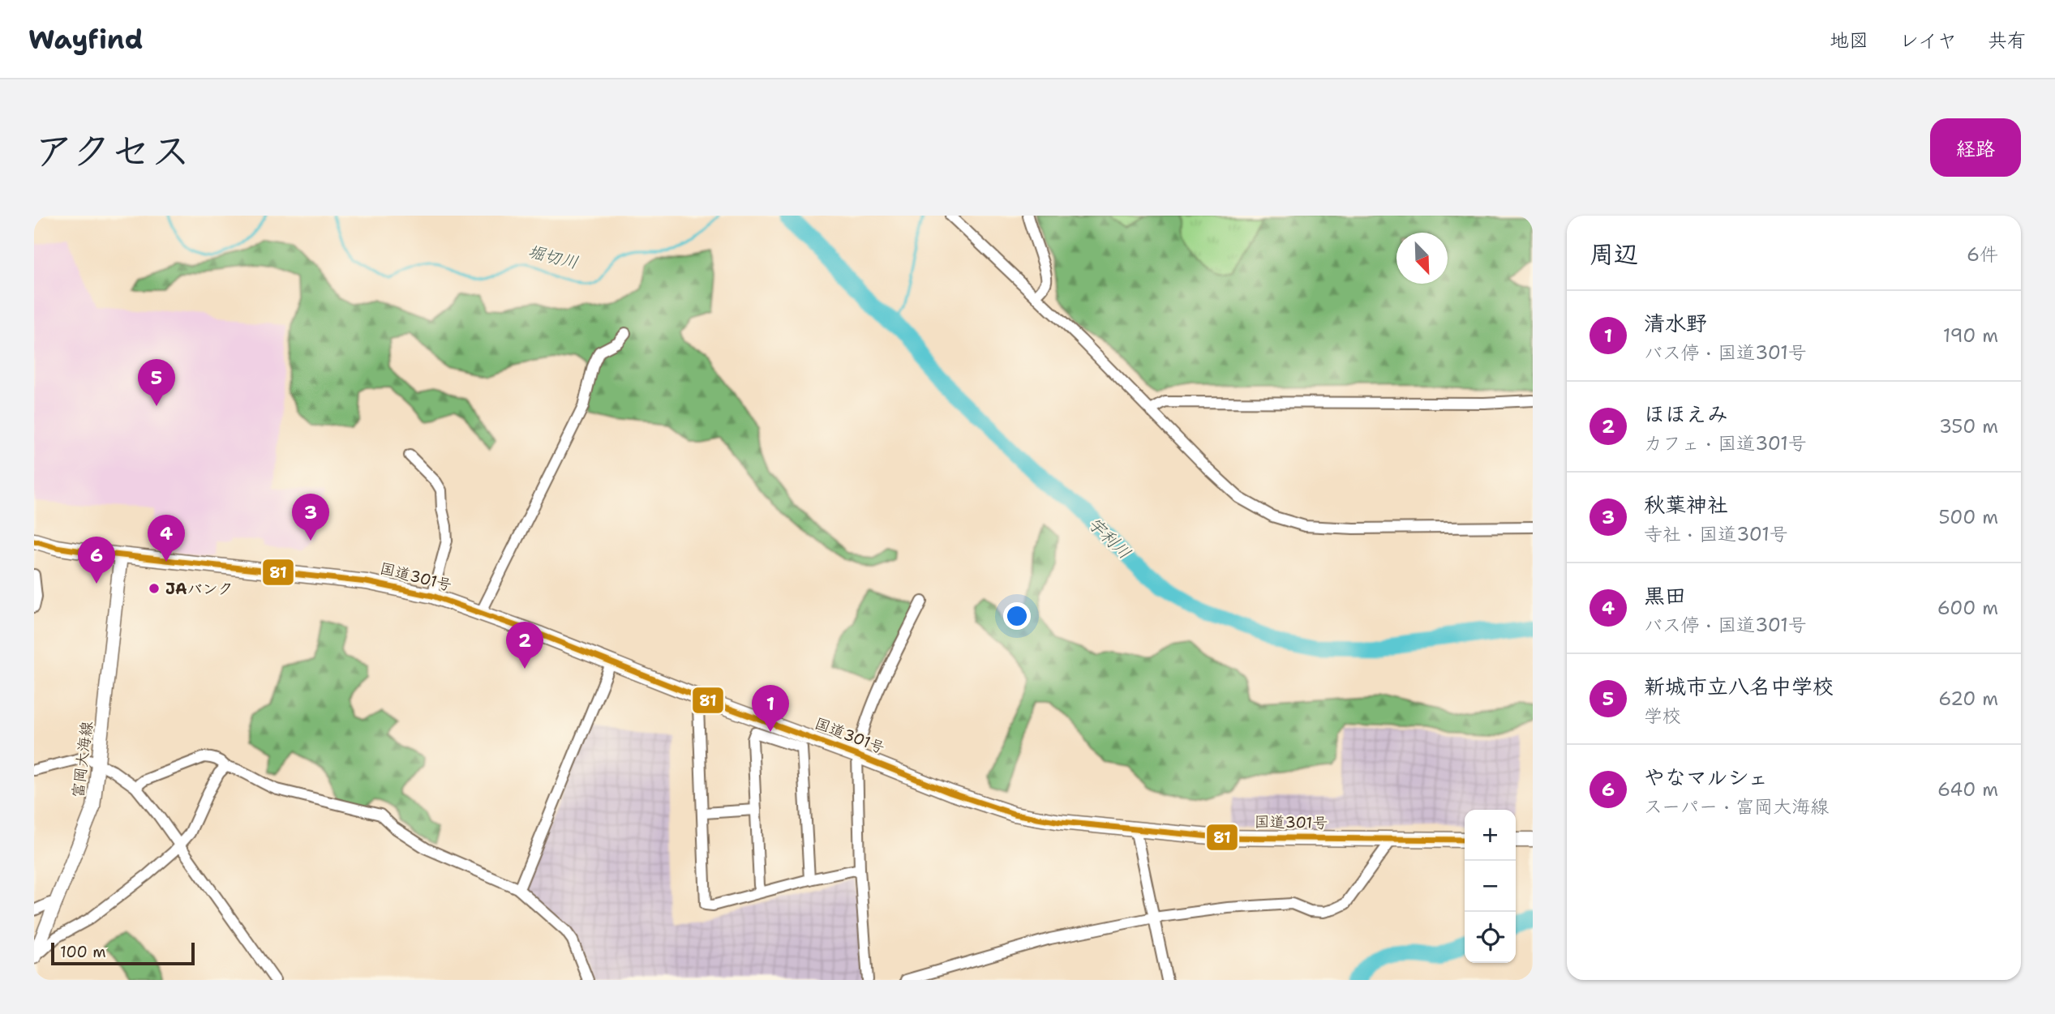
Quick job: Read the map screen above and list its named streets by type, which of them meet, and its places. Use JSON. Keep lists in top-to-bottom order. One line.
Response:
{"streets":{"highway":["国道301号"],"main road":["富岡大海線"]},"crossings":[["国道301号","富岡大海線"]],"water":["堀切川","宇利川"],"places":["JAバンク"],"lines":["transit line 81"],"scale_bar":"100 m","north":"bottom right","page":{"header":"Wayfind","nav":["地図","レイヤ","共有"],"title":"アクセス","buttons":"経路","heading":["周辺","6件"],"list":[{"mark":"1","name":"清水野","note":"バス停 · 国道301号","value":"190 m"},{"mark":"2","name":"ほほえみ","note":"カフェ · 国道301号","value":"350 m"},{"mark":"3","name":"秋葉神社","note":"寺社 · 国道301号","value":"500 m"},{"mark":"4","name":"黒田","note":"バス停 · 国道301号","value":"600 m"},{"mark":"5","name":"新城市立八名中学校","note":"学校","value":"620 m"},{"mark":"6","name":"やなマルシェ","note":"スーパー · 富岡大海線","value":"640 m"}],"pins":["5","3","4","6","2","1"],"map_buttons":["+","−"],"scale":"100 m"}}
